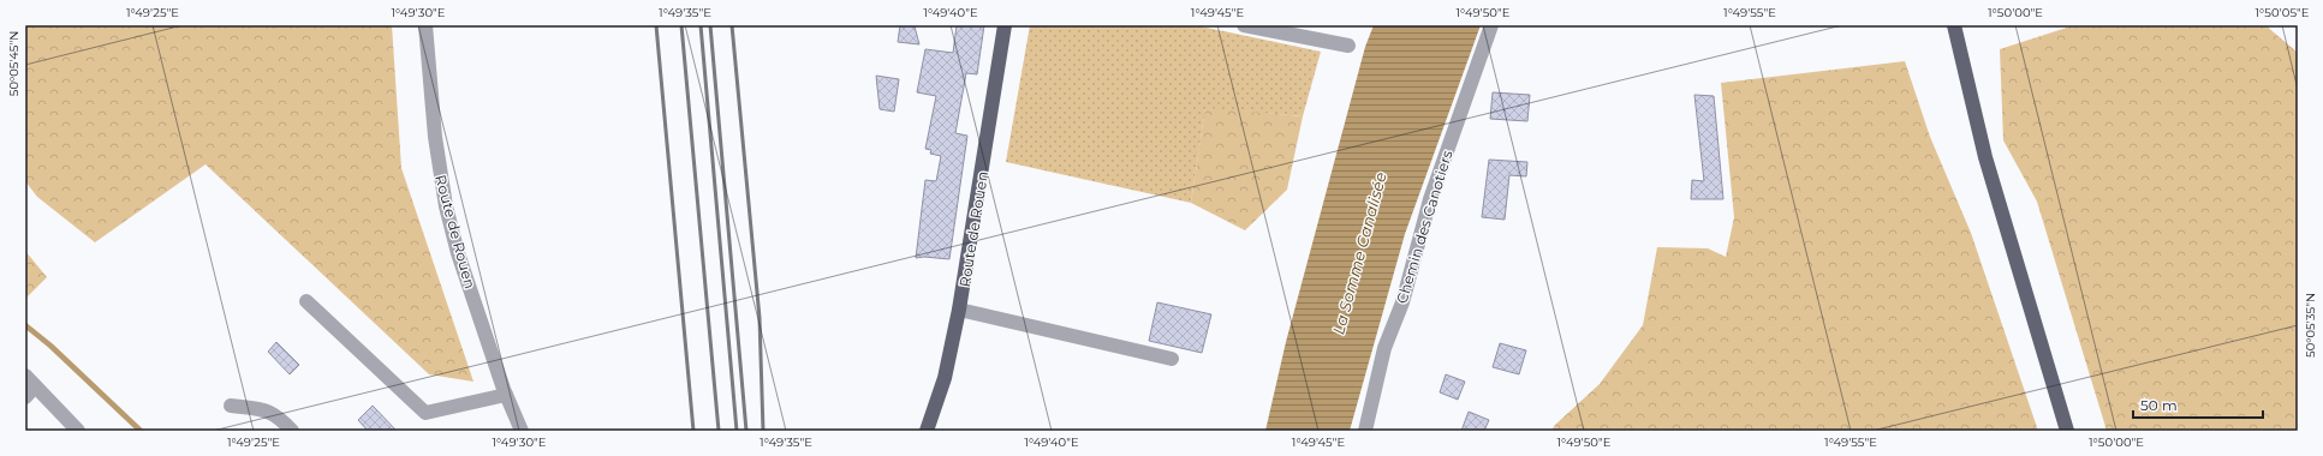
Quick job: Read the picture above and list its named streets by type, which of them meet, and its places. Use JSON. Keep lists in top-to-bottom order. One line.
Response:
{"streets":{"main road":["Route de Rouen"],"street":["Chemin des Canotiers"]},"water":["La Somme Canalisée"],"scale_bar":"50 m","coordinates":["1°49'25\"E","1°49'30\"E","1°49'35\"E","1°49'40\"E","1°49'45\"E","1°49'50\"E","1°49'55\"E","1°50'00\"E","1°50'05\"E","50°05'45\"N","50°05'35\"N"]}
